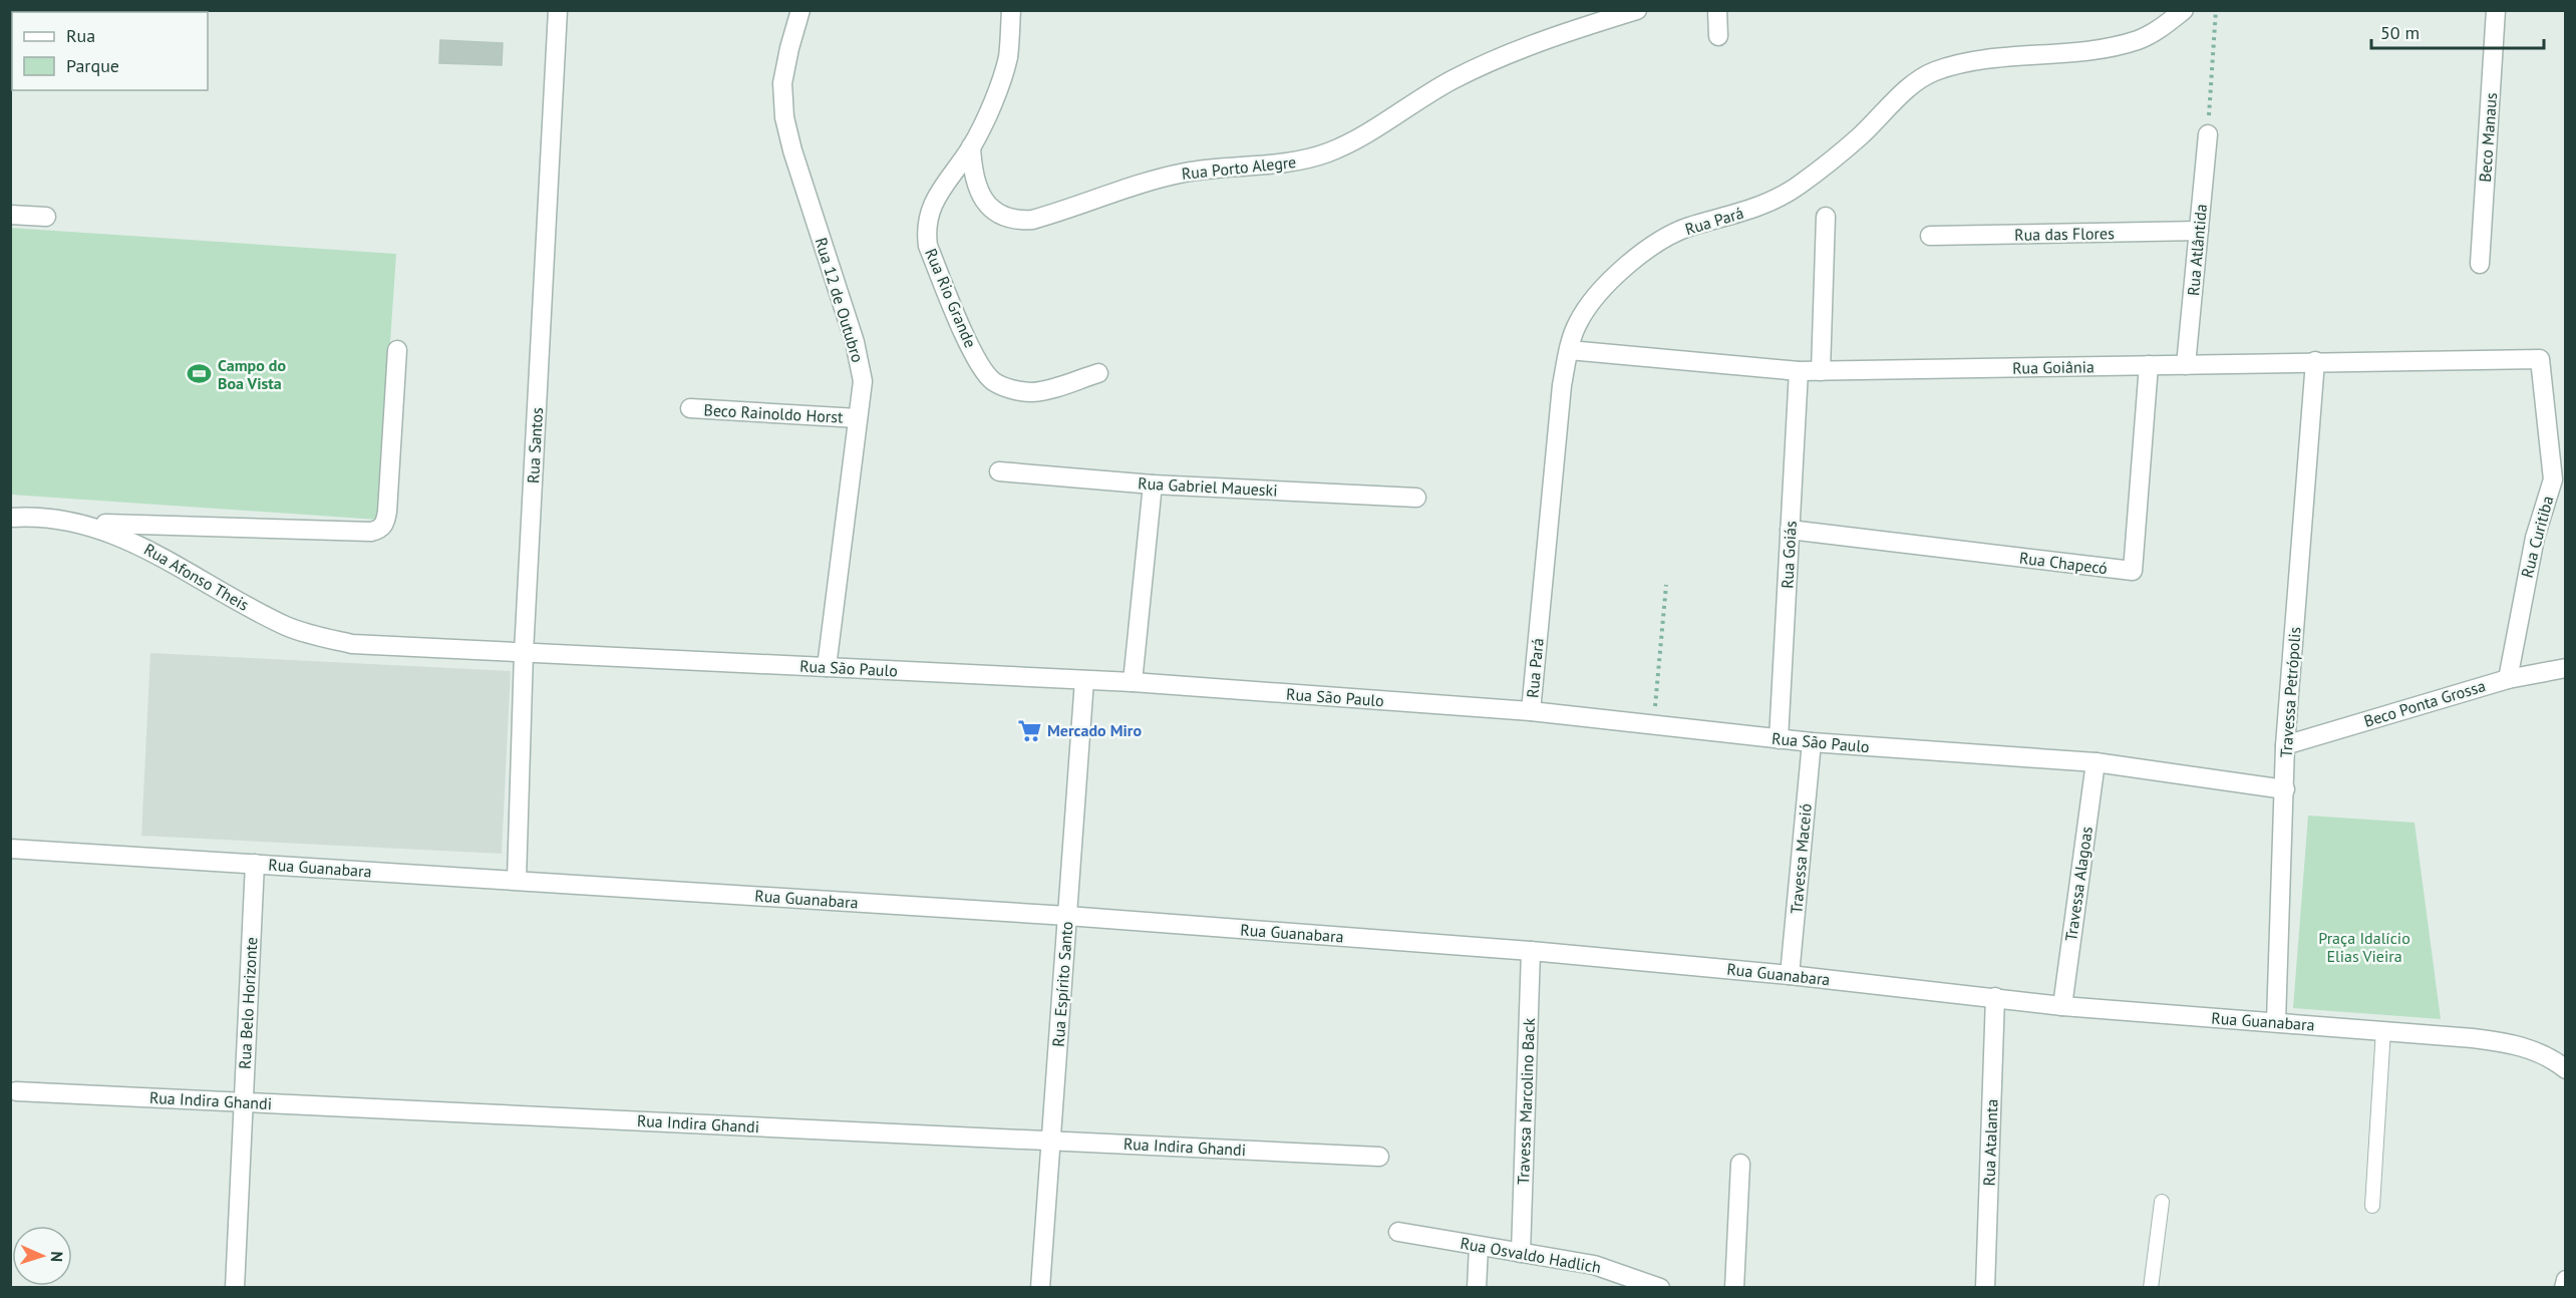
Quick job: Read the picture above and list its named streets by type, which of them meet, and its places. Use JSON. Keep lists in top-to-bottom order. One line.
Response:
{"streets":{"street":["Beco Manaus","Rua Porto Alegre","Rua Pará","Rua das Flores","Rua Atlântida","Rua Rio Grande","Rua 12 de Outubro","Rua Goiânia","Beco Rainoldo Horst","Rua Santos","Rua Gabriel Maueski","Rua Curitiba","Rua Goiás","Rua Chapecó","Rua Afonso Theis","Rua São Paulo","Travessa Petrópolis","Beco Ponta Grossa","Travessa Maceió","Rua Guanabara","Travessa Alagoas","Rua Espírito Santo","Rua Belo Horizonte","Rua Indira Ghandi","Travessa Marcolino Back","Rua Atalanta","Rua Osvaldo Hadlich"]},"crossings":[["Rua Porto Alegre","Rua Rio Grande"],["Rua Pará","Rua Goiânia"],["Rua Pará","Rua São Paulo"],["Rua das Flores","Rua Atlântida"],["Rua Atlântida","Rua Goiânia"],["Rua 12 de Outubro","Beco Rainoldo Horst"],["Rua 12 de Outubro","Rua São Paulo"],["Rua Goiânia","Rua Curitiba"],["Rua Goiânia","Rua Goiás"],["Rua Goiânia","Rua Chapecó"],["Rua Goiânia","Travessa Petrópolis"],["Rua Santos","Rua São Paulo"],["Rua Santos","Rua Guanabara"],["Rua Curitiba","Beco Ponta Grossa"],["Rua Goiás","Rua Chapecó"],["Rua Goiás","Rua São Paulo"],["Rua Afonso Theis","Rua São Paulo"],["Rua São Paulo","Travessa Petrópolis"],["Rua São Paulo","Travessa Maceió"],["Rua São Paulo","Travessa Alagoas"],["Rua São Paulo","Rua Espírito Santo"],["Travessa Petrópolis","Beco Ponta Grossa"],["Travessa Petrópolis","Rua Guanabara"],["Travessa Maceió","Rua Guanabara"],["Rua Guanabara","Travessa Alagoas"],["Rua Guanabara","Rua Espírito Santo"],["Rua Guanabara","Rua Belo Horizonte"],["Rua Guanabara","Travessa Marcolino Back"],["Rua Guanabara","Rua Atalanta"],["Rua Espírito Santo","Rua Indira Ghandi"],["Rua Belo Horizonte","Rua Indira Ghandi"],["Travessa Marcolino Back","Rua Osvaldo Hadlich"]],"parks":["Praça Idalício Elias Vieira"],"places":{"sports":["Campo do Boa Vista"],"supermarket":["Mercado Miro"]},"legend":["Rua","Parque"],"scale_bar":"50 m","north":"right"}
